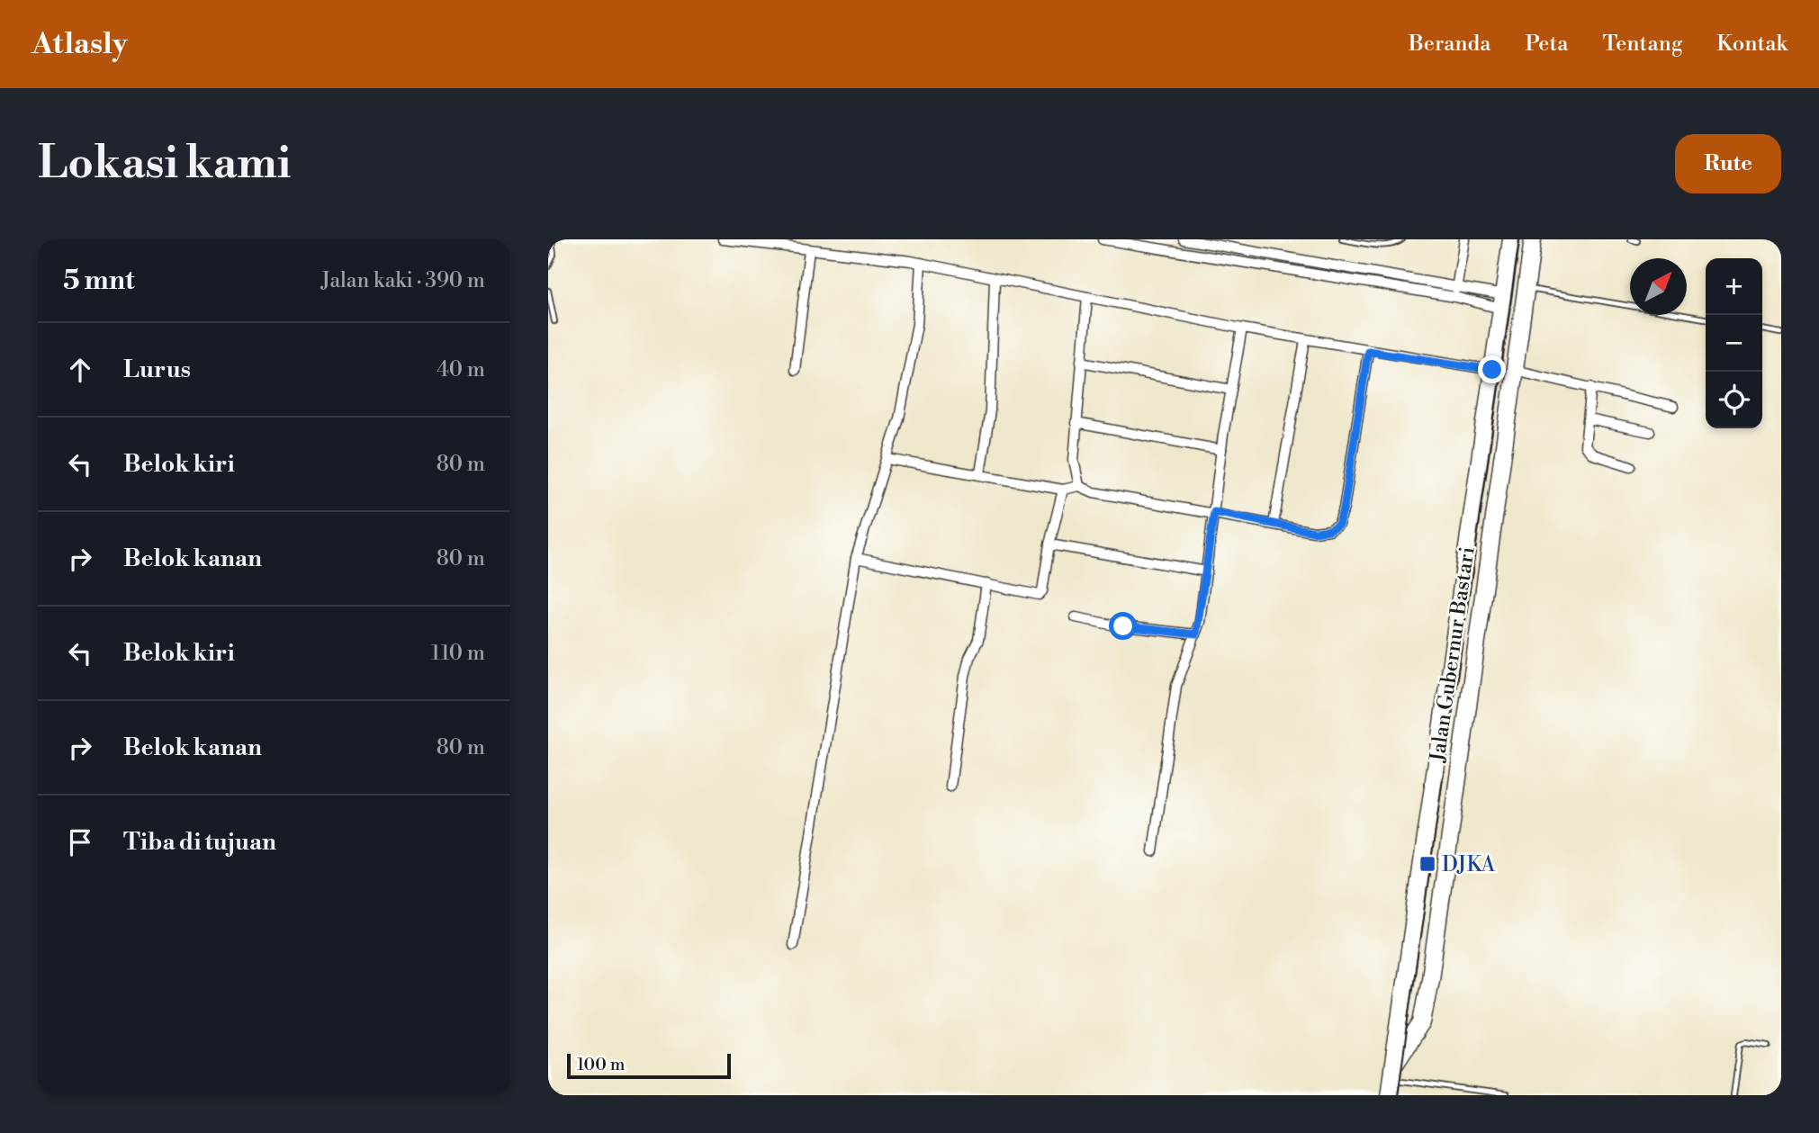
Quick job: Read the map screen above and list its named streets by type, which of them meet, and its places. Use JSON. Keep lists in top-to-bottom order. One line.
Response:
{"streets":{"highway":["Jalan Gubernur Bastari"]},"places":{"transit":["DJKA"]},"scale_bar":"100 m","north":"top right","page":{"header":"Atlasly","nav":["Beranda","Peta","Tentang","Kontak"],"buttons":"Rute","title":"Lokasi kami","heading":["5 mnt","Jalan kaki · 390 m"],"map_buttons":["+","−"],"list":[["Lurus","40 m"],["Belok kiri","80 m"],["Belok kanan","80 m"],["Belok kiri","110 m"],["Belok kanan","80 m"],"Tiba di tujuan"],"scale":"100 m"}}
